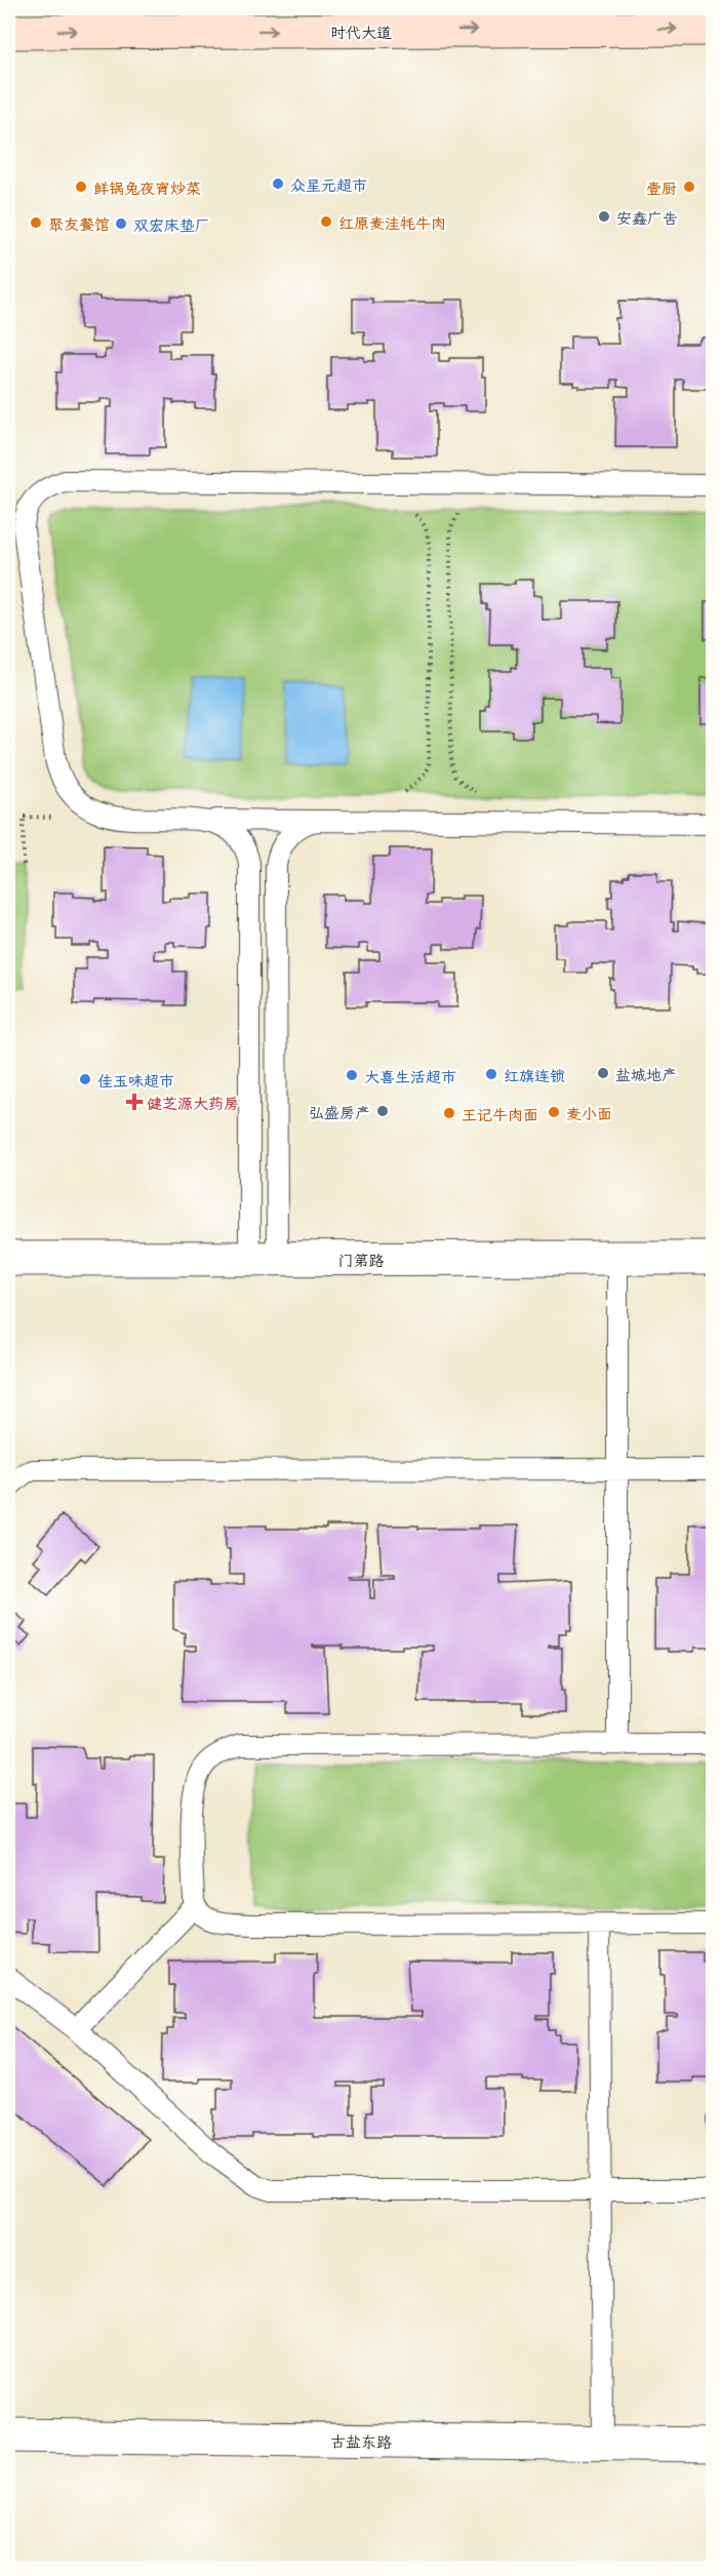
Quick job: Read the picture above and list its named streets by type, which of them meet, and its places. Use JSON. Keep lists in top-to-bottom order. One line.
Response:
{"streets":{"main road":["时代大道"],"street":["门第路","古盐东路"]},"one_way":["时代大道"],"places":{"other":["众星元超市","鲜锅兔夜宵炒菜","壹厨","安鑫广告","红原麦洼牦牛肉","聚友餐馆","双宏床垫厂","盐城地产","红旗连锁","大喜生活超市","佳玉味超市","弘盛房产","麦小面","王记牛肉面"],"health":["健芝源大药房"]}}
